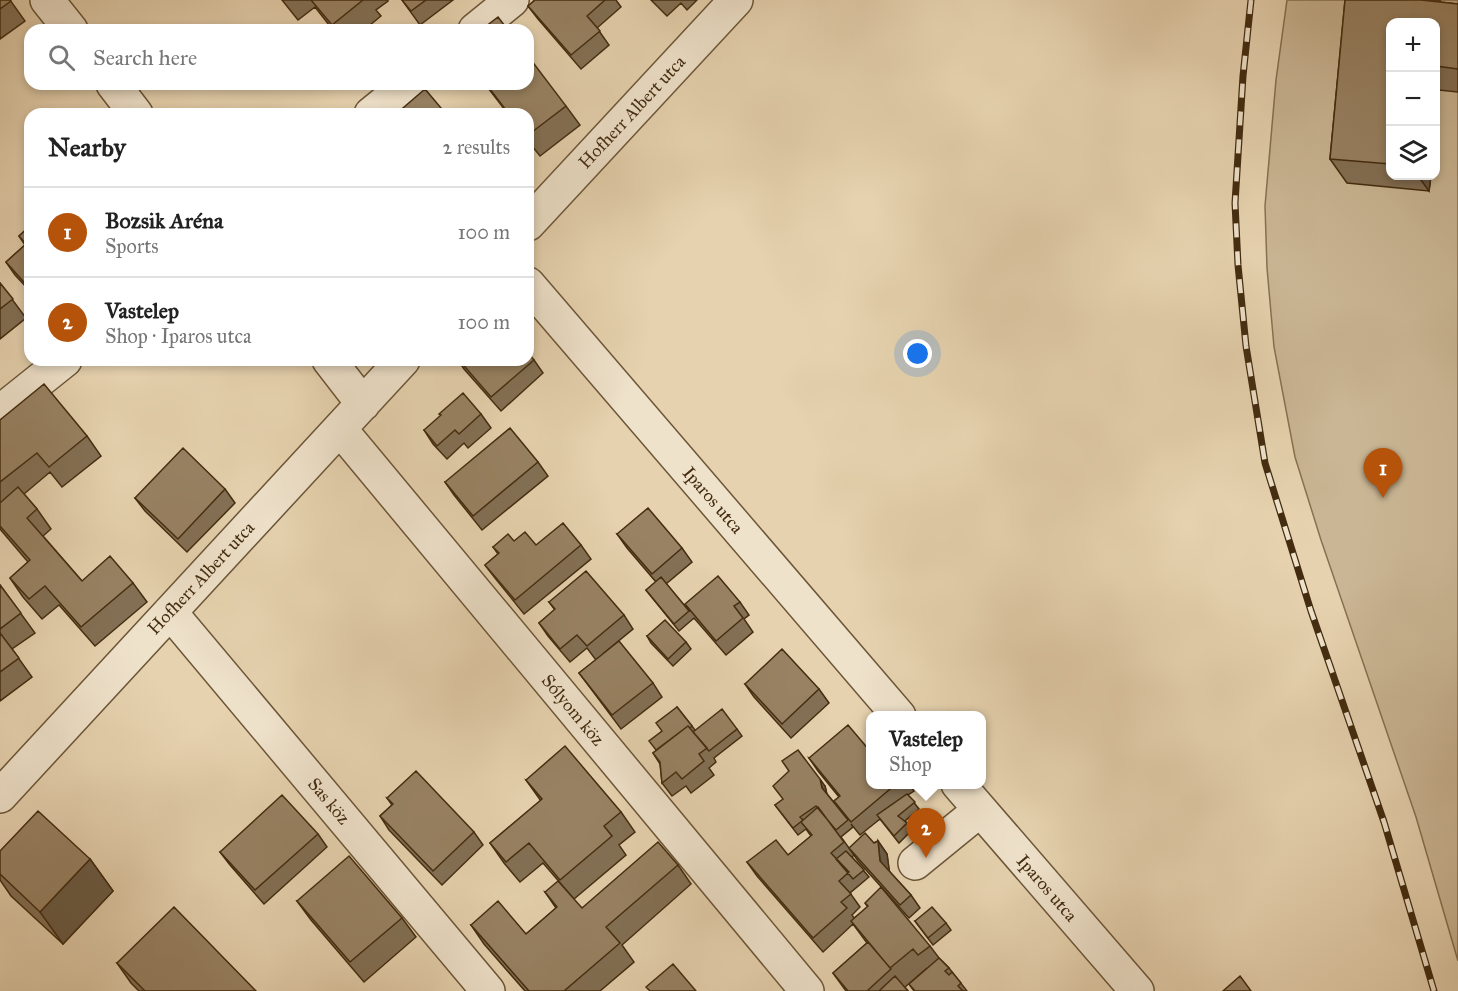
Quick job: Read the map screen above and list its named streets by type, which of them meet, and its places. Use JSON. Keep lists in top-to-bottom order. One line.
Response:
{"streets":{"street":["Hofherr Albert utca","Iparos utca","Sólyom köz","Sas köz"]},"crossings":[["Hofherr Albert utca","Sólyom köz"],["Hofherr Albert utca","Sas köz"]],"page":{"map_buttons":["+","−"],"search":"Search here","heading":["Nearby","2 results"],"list":[{"mark":"1","name":"Bozsik Aréna","note":"Sports","value":"100 m"},{"mark":"2","name":"Vastelep","note":"Shop · Iparos utca","value":"100 m"}],"pins":["1","2"],"popup":["Vastelep","Shop"]}}
